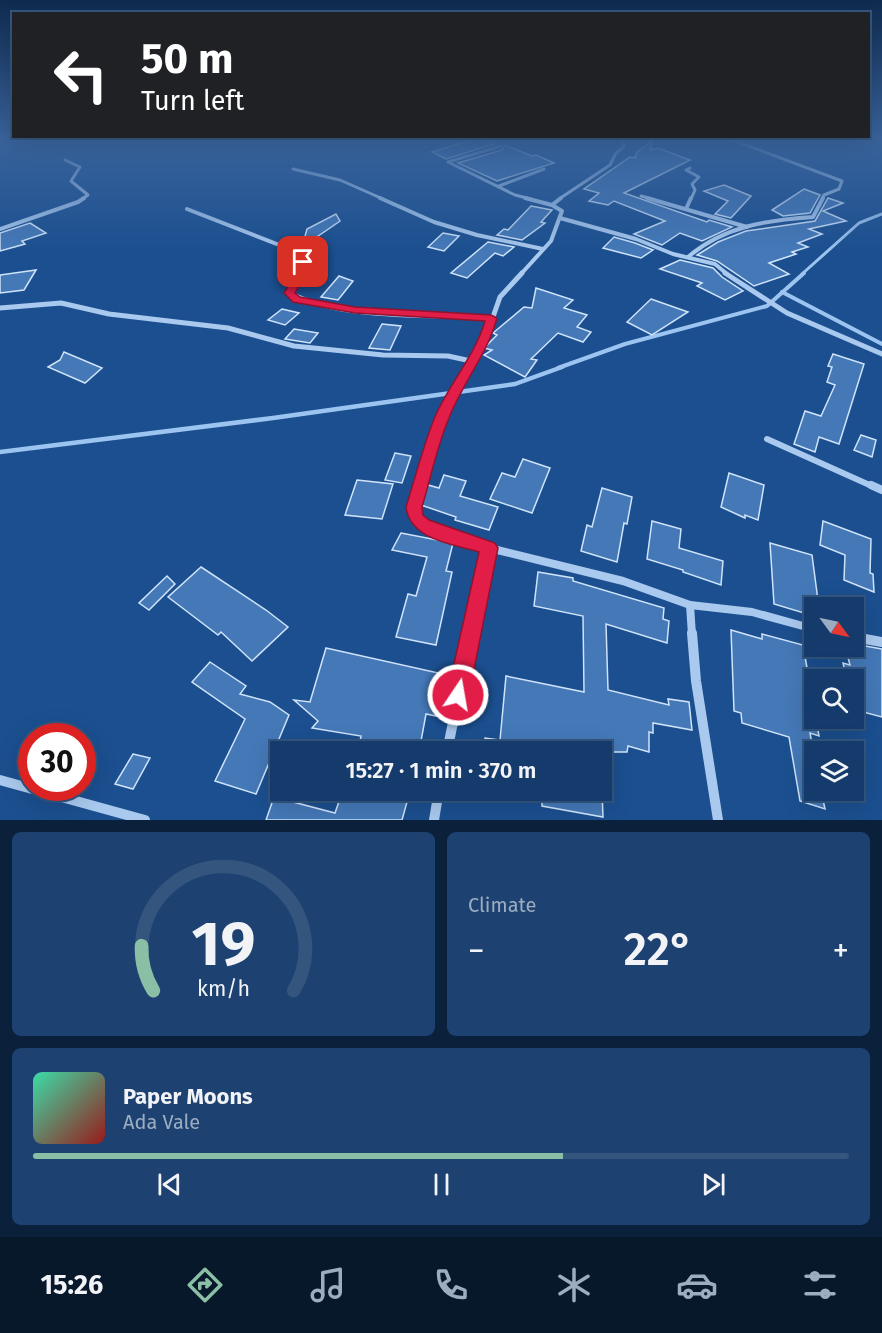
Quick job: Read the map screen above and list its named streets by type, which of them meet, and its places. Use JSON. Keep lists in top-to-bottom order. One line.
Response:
{"north":"bottom right","page":{"turn":["50 m","Turn left"],"limit":"30","trip":"15:27 · 1 min · 370 m","tile":"Climate","heat":["−","22°","+"],"song":["Paper Moons","Ada Vale"],"tabs":"15:26","gauge":["19","km/h"]}}
